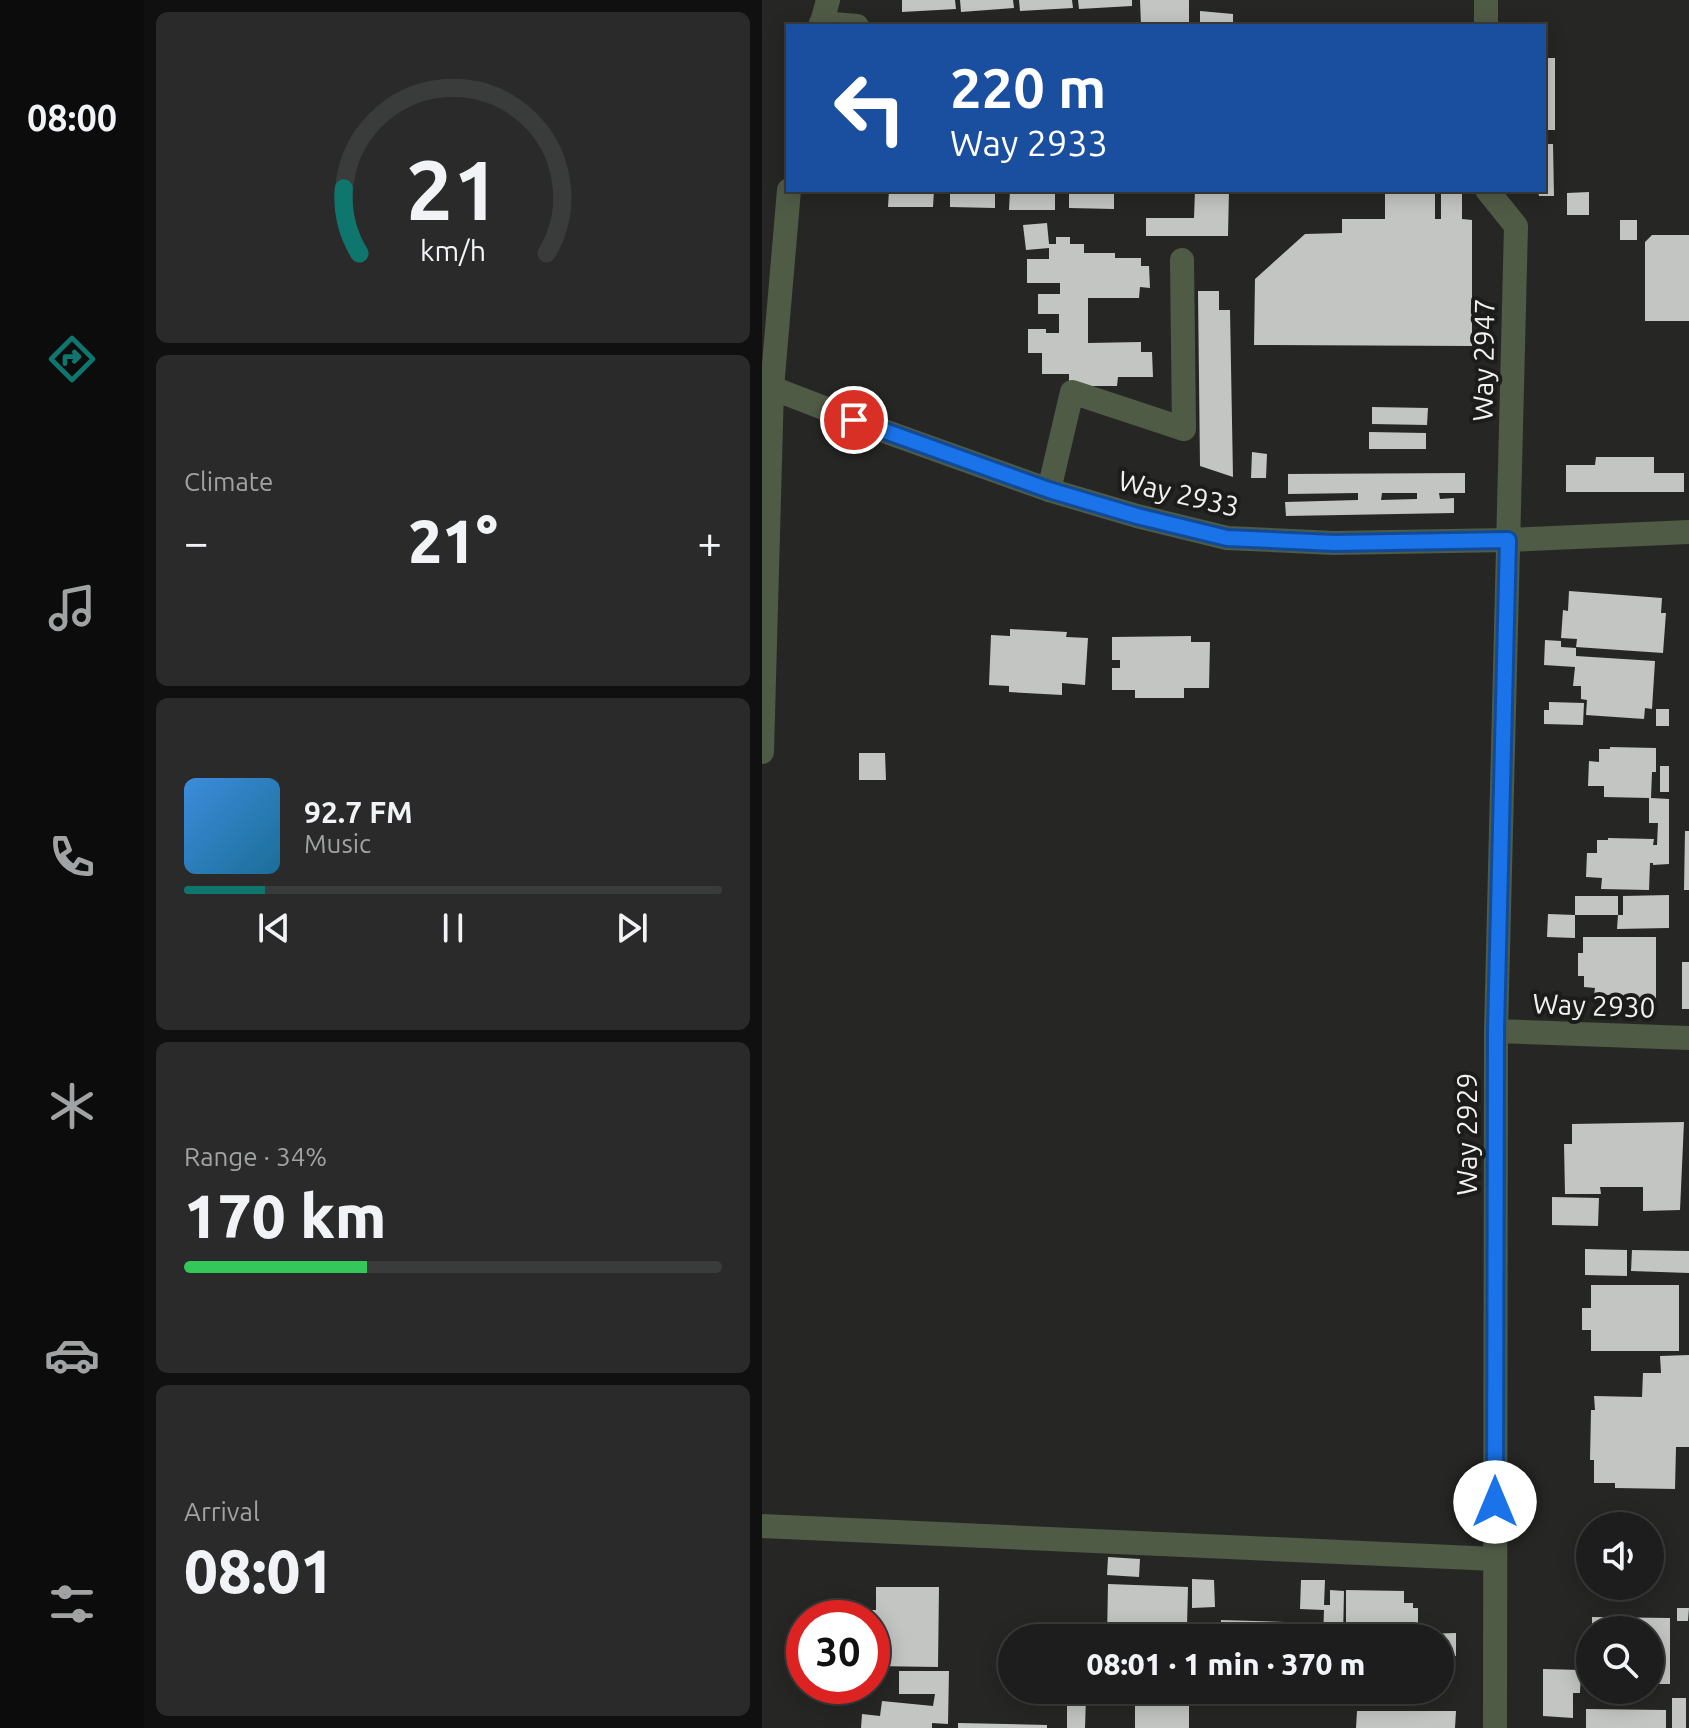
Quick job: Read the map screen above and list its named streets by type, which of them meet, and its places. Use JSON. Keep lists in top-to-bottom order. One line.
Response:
{"streets":{"street":["Way 2947","Way 2933","Way 2930","Way 2929"]},"crossings":[["Way 2947","Way 2933"],["Way 2947","Way 2929"],["Way 2933","Way 2929"],["Way 2930","Way 2929"]],"page":{"tabs":"08:00","turn":["220 m","Way 2933"],"tile":["Climate",["Range · 34%","170 km"],["Arrival","08:01"]],"heat":["−","21°","+"],"song":["92.7 FM","Music"],"limit":"30","trip":"08:01 · 1 min · 370 m","gauge":["21","km/h"]}}
